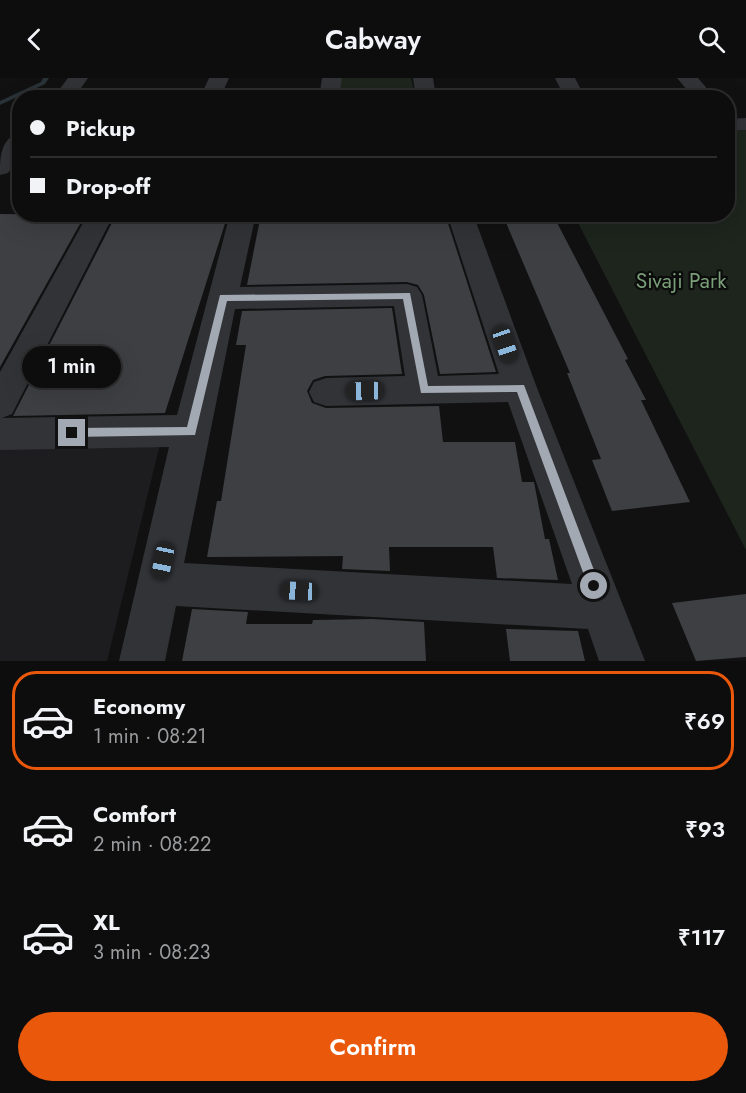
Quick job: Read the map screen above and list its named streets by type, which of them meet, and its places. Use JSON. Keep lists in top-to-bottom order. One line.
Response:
{"parks":["Sivaji Park"],"page":{"header":"Cabway","banner":["Pickup","Drop-off"],"bubble":"1 min","list":[{"name":"Economy","note":"1 min · 08:21","value":"₹69"},{"name":"Comfort","note":"2 min · 08:22","value":"₹93"},{"name":"XL","note":"3 min · 08:23","value":"₹117"}],"buttons":"Confirm"}}
